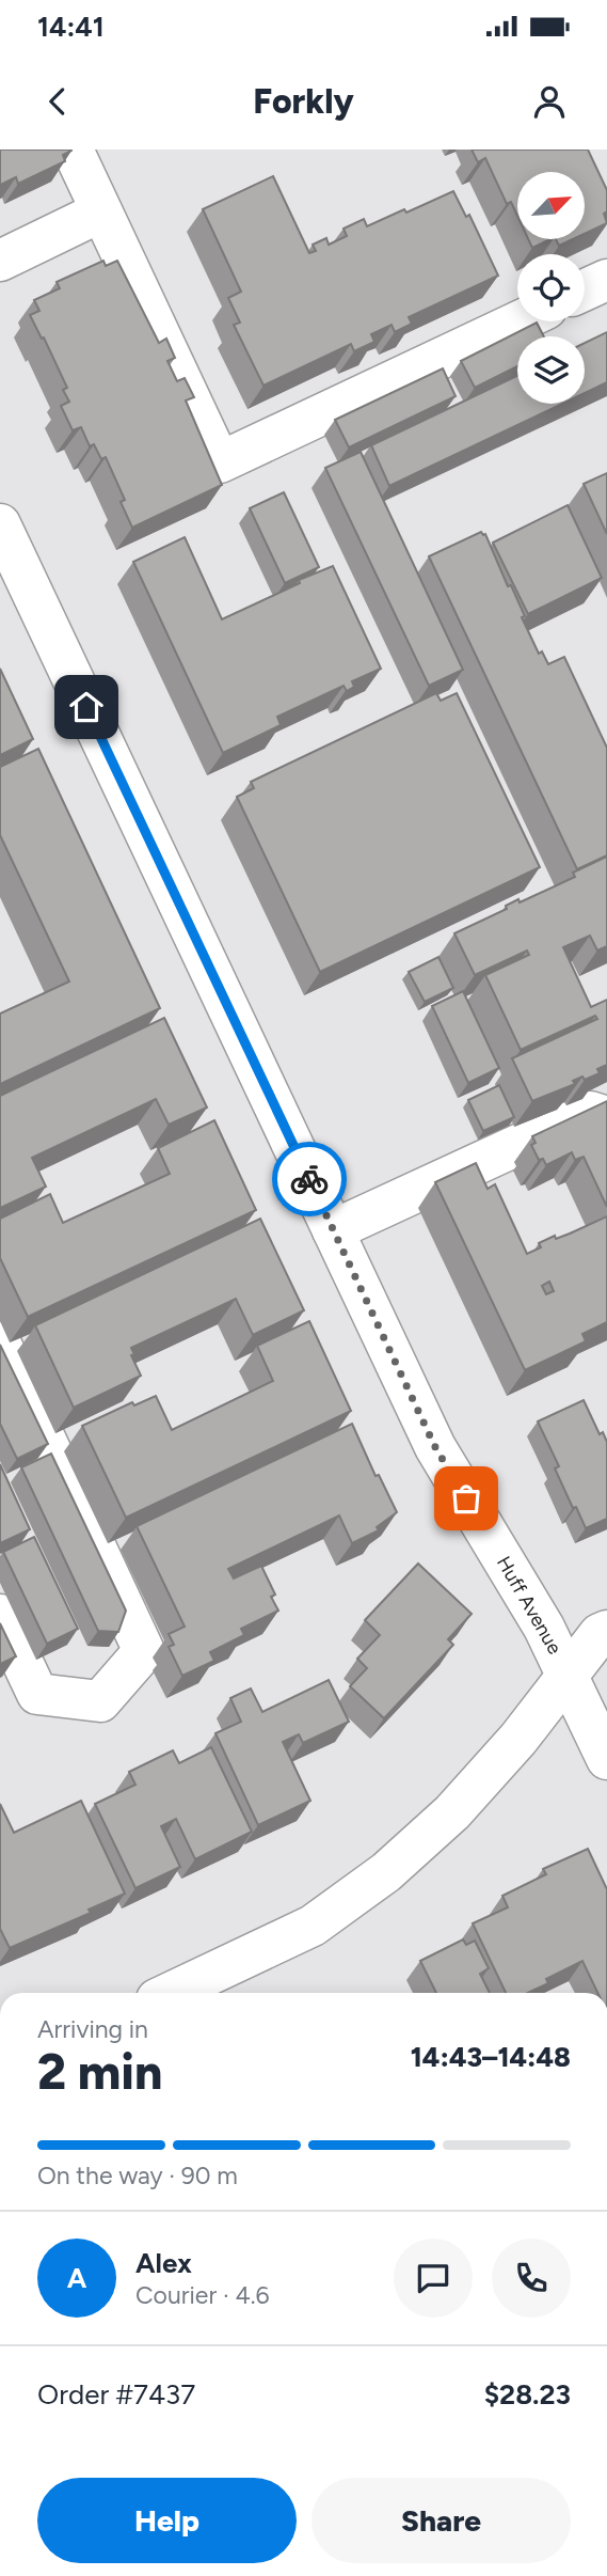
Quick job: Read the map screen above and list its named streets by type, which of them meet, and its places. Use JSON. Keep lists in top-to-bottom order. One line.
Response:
{"streets":{"street":["Huff Avenue"]},"north":"top right","page":{"status":"14:41","header":"Forkly","heading":["2 min","Arriving in","14:43–14:48"],"panel":["Alex","Courier · 4.6","Order #7437","$28.23"],"bar":"On the way · 90 m","round":"A","buttons":["Help","Share"]}}
